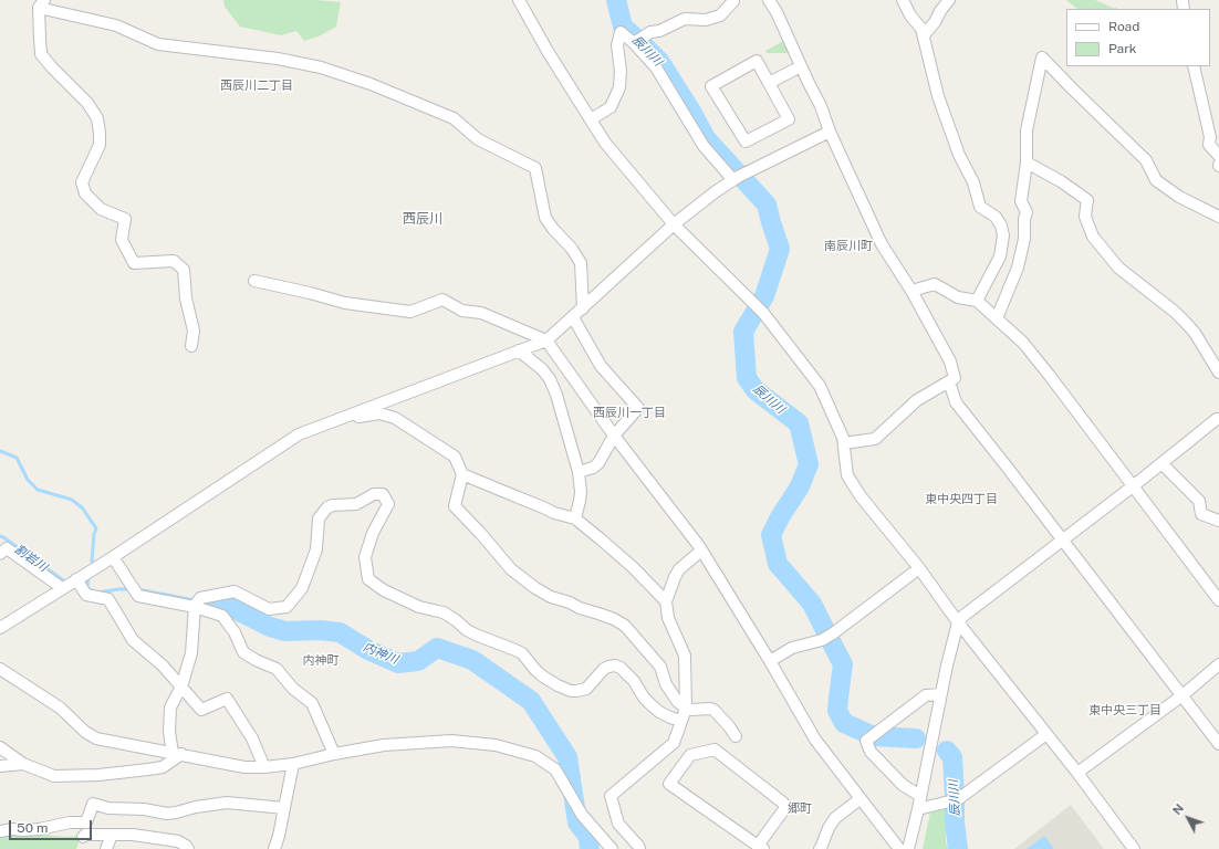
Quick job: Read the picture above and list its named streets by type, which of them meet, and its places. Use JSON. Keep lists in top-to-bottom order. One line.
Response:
{"districts":["西辰川二丁目","西辰川","南辰川町","西辰川一丁目","東中央四丁目","内神町","東中央三丁目","郷町"],"water":["辰川川","割岩川","内神川"],"legend":["Road","Park"],"scale_bar":"50 m","north":"top left"}
